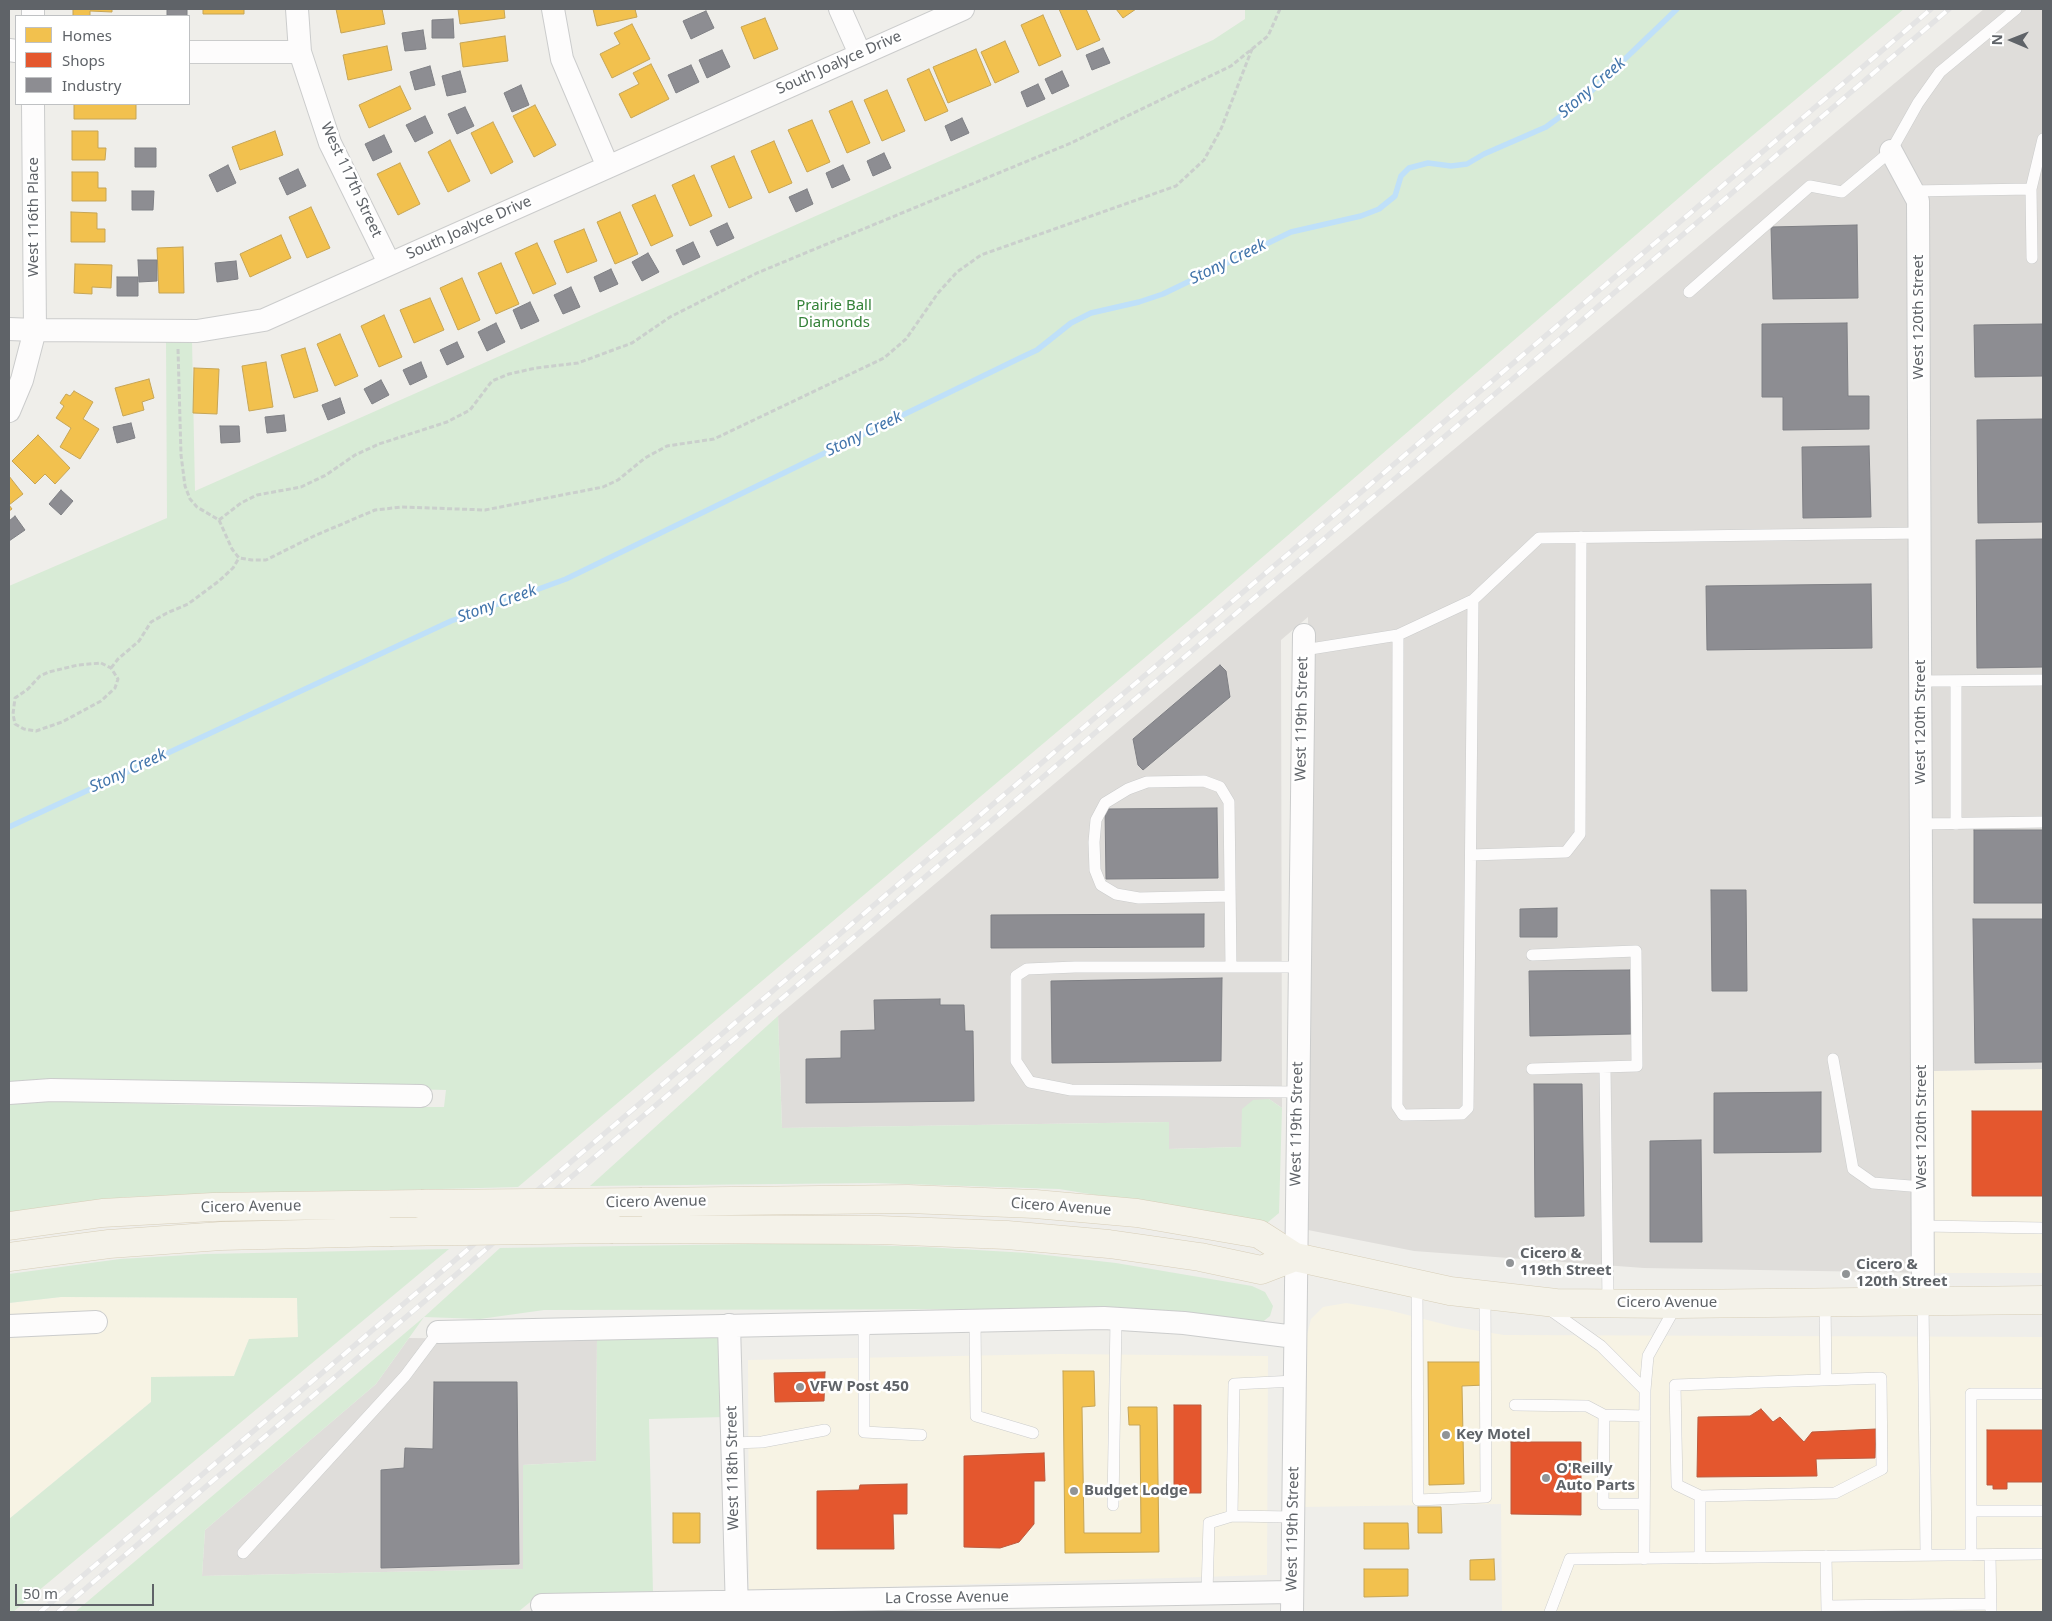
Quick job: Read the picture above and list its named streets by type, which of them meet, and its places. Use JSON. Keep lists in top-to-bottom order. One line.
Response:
{"streets":{"main road":["Cicero Avenue"],"street":["South Joalyce Drive","West 117th Street","West 116th Place","West 120th Street","West 119th Street","West 118th Street","La Crosse Avenue"]},"crossings":[["South Joalyce Drive","West 117th Street"],["South Joalyce Drive","West 116th Place"],["West 120th Street","Cicero Avenue"],["West 119th Street","Cicero Avenue"],["West 119th Street","La Crosse Avenue"],["West 118th Street","La Crosse Avenue"]],"water":["Stony Creek"],"parks":["Prairie Ball Diamonds"],"places":["Cicero & 119th Street","Cicero & 120th Street","VFW Post 450","Key Motel","O'Reilly Auto Parts","Budget Lodge"],"legend":["Homes","Shops","Industry"],"scale_bar":"50 m","north":"left"}
